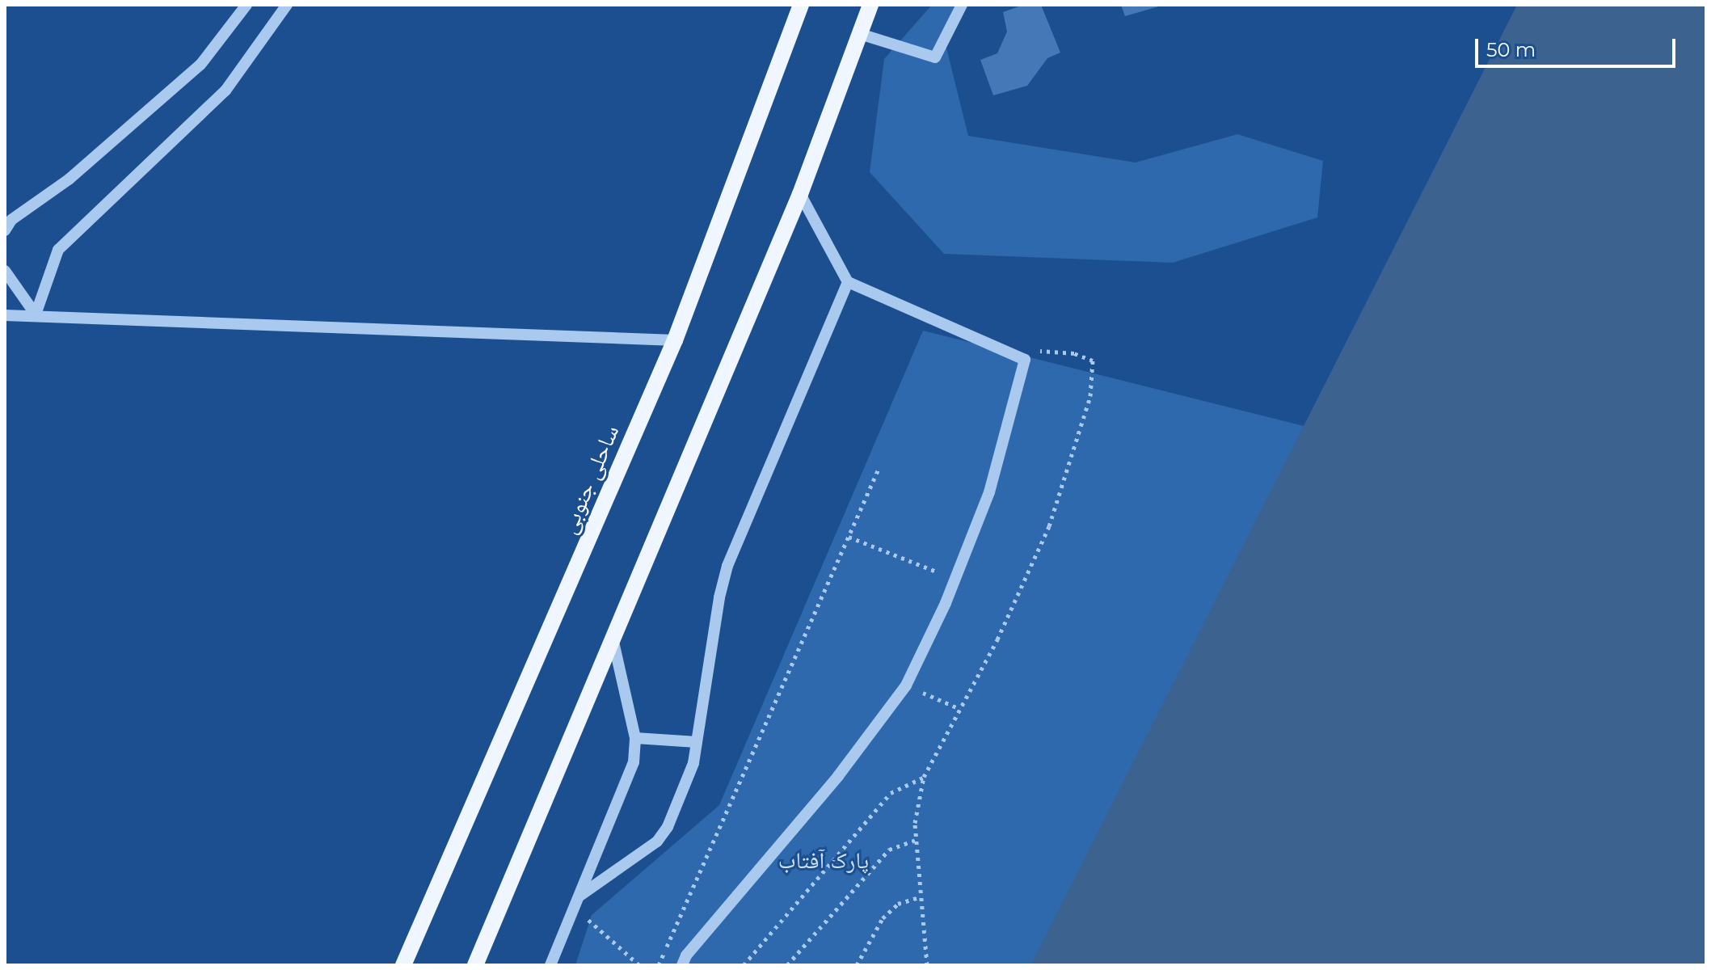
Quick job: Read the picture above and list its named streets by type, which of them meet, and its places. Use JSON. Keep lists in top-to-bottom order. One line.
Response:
{"streets":{"main road":["ساحلی جنوبی"]},"parks":["پارک آفتاب"],"scale_bar":"50 m"}
